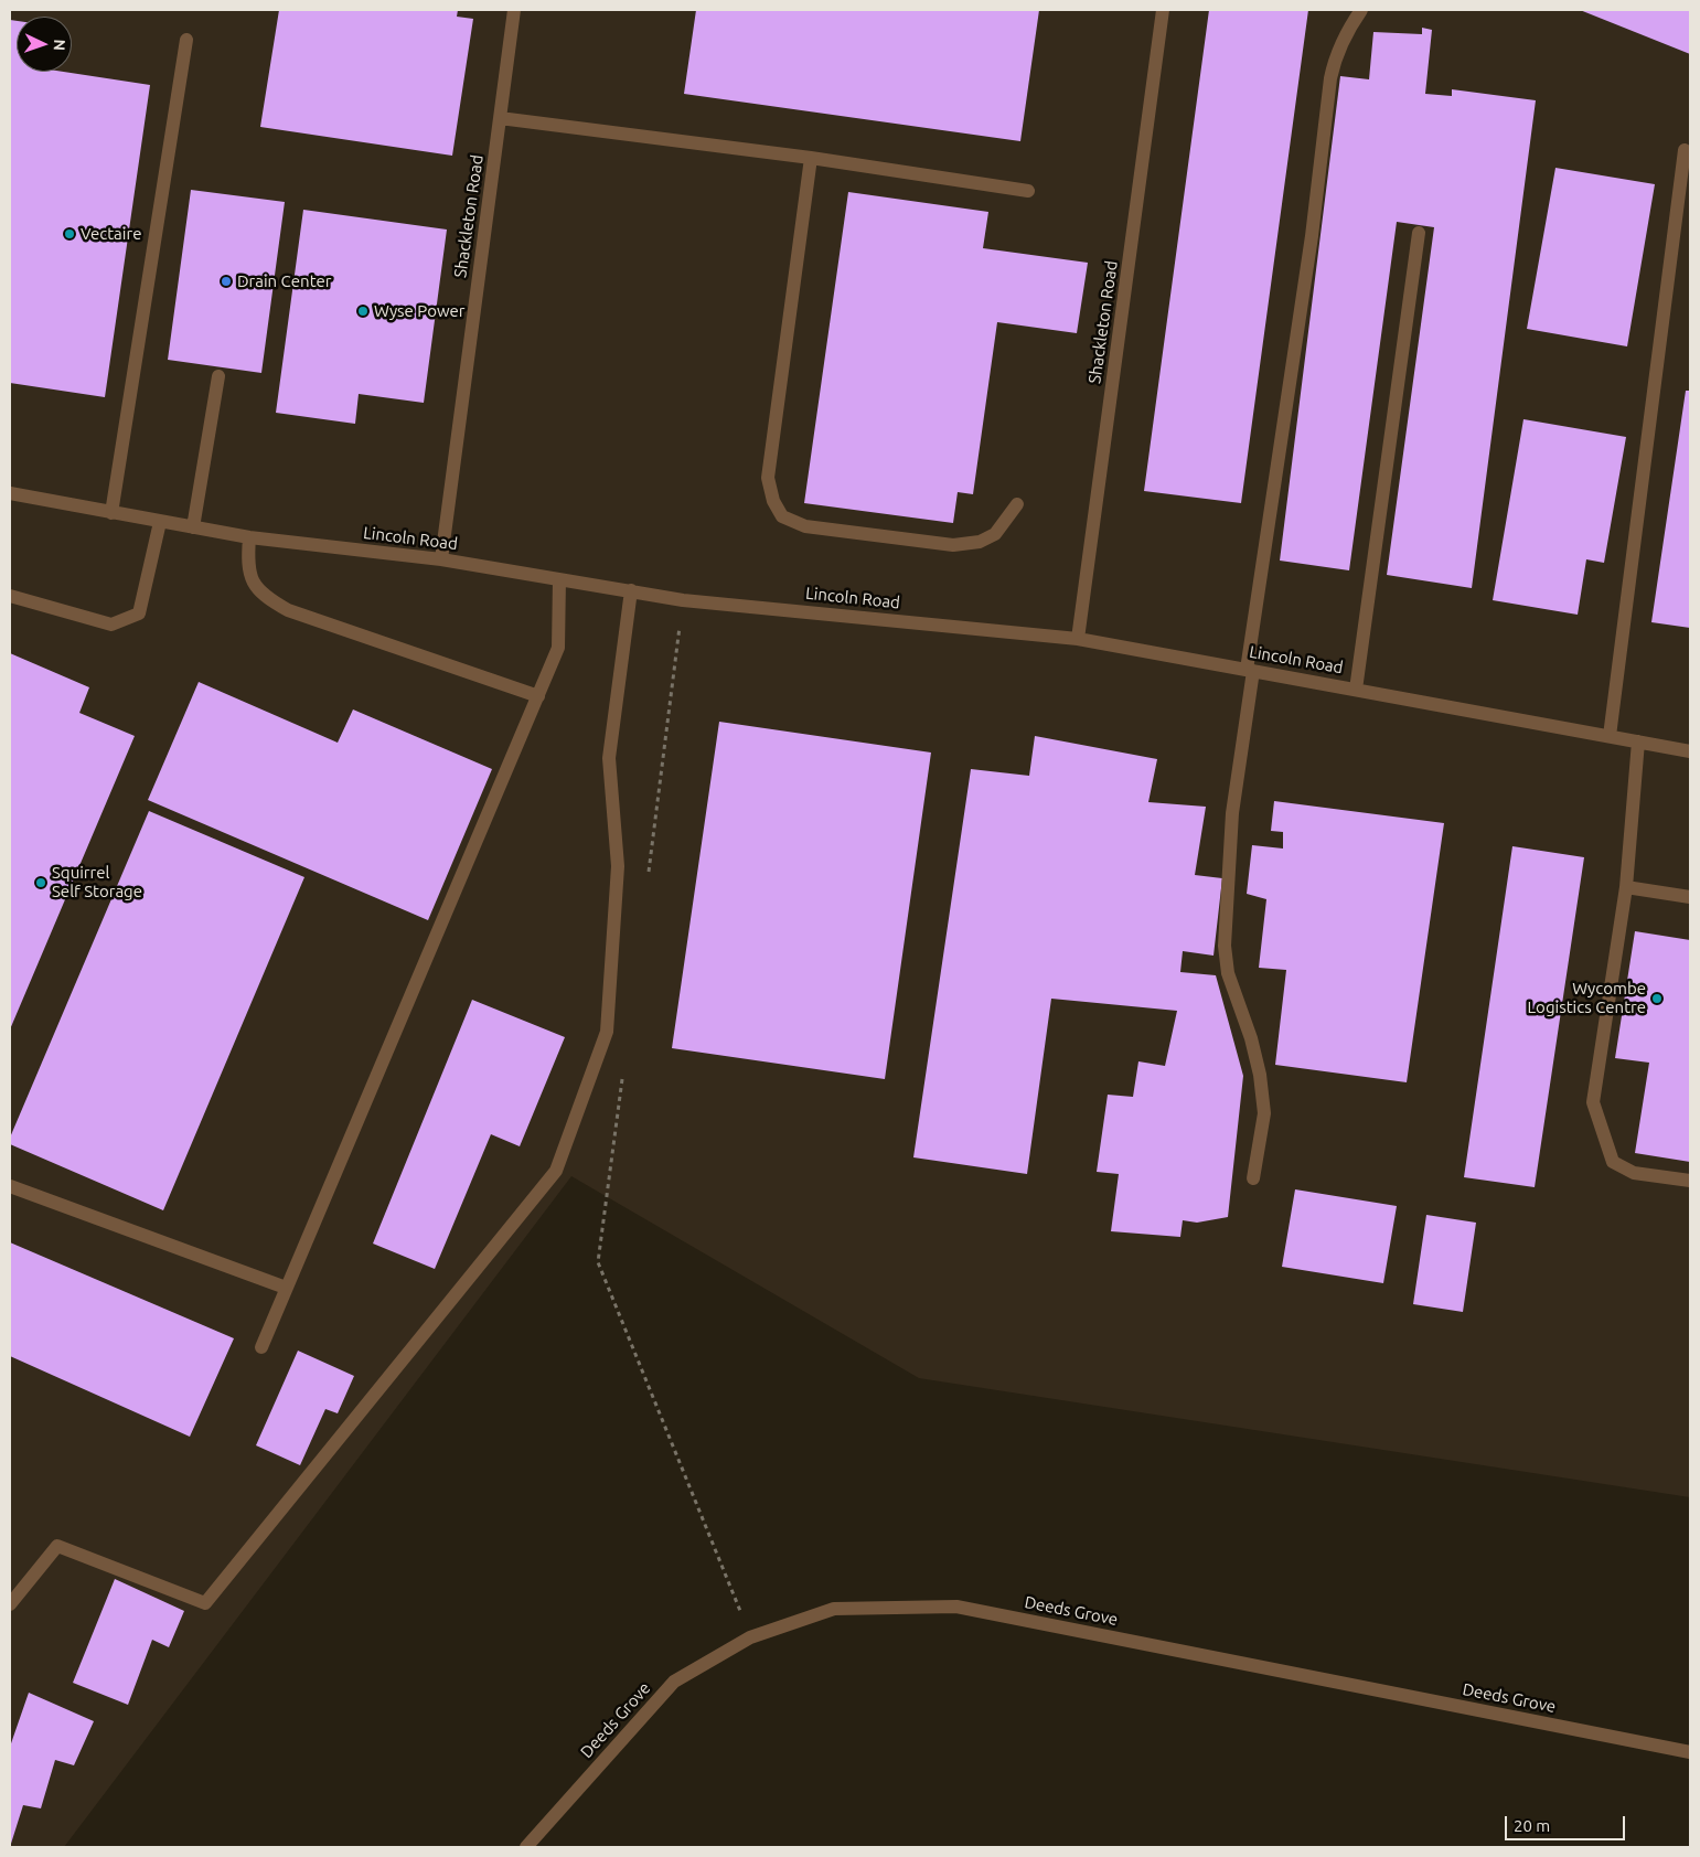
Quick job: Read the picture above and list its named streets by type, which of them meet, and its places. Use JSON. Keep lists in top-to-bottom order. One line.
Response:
{"streets":{"street":["Shackleton Road","Lincoln Road","Deeds Grove"]},"crossings":[["Shackleton Road","Lincoln Road"]],"places":["Vectaire","Drain Center","Wyse Power","Squirrel Self Storage","Wycombe Logistics Centre"],"scale_bar":"20 m","north":"right"}
